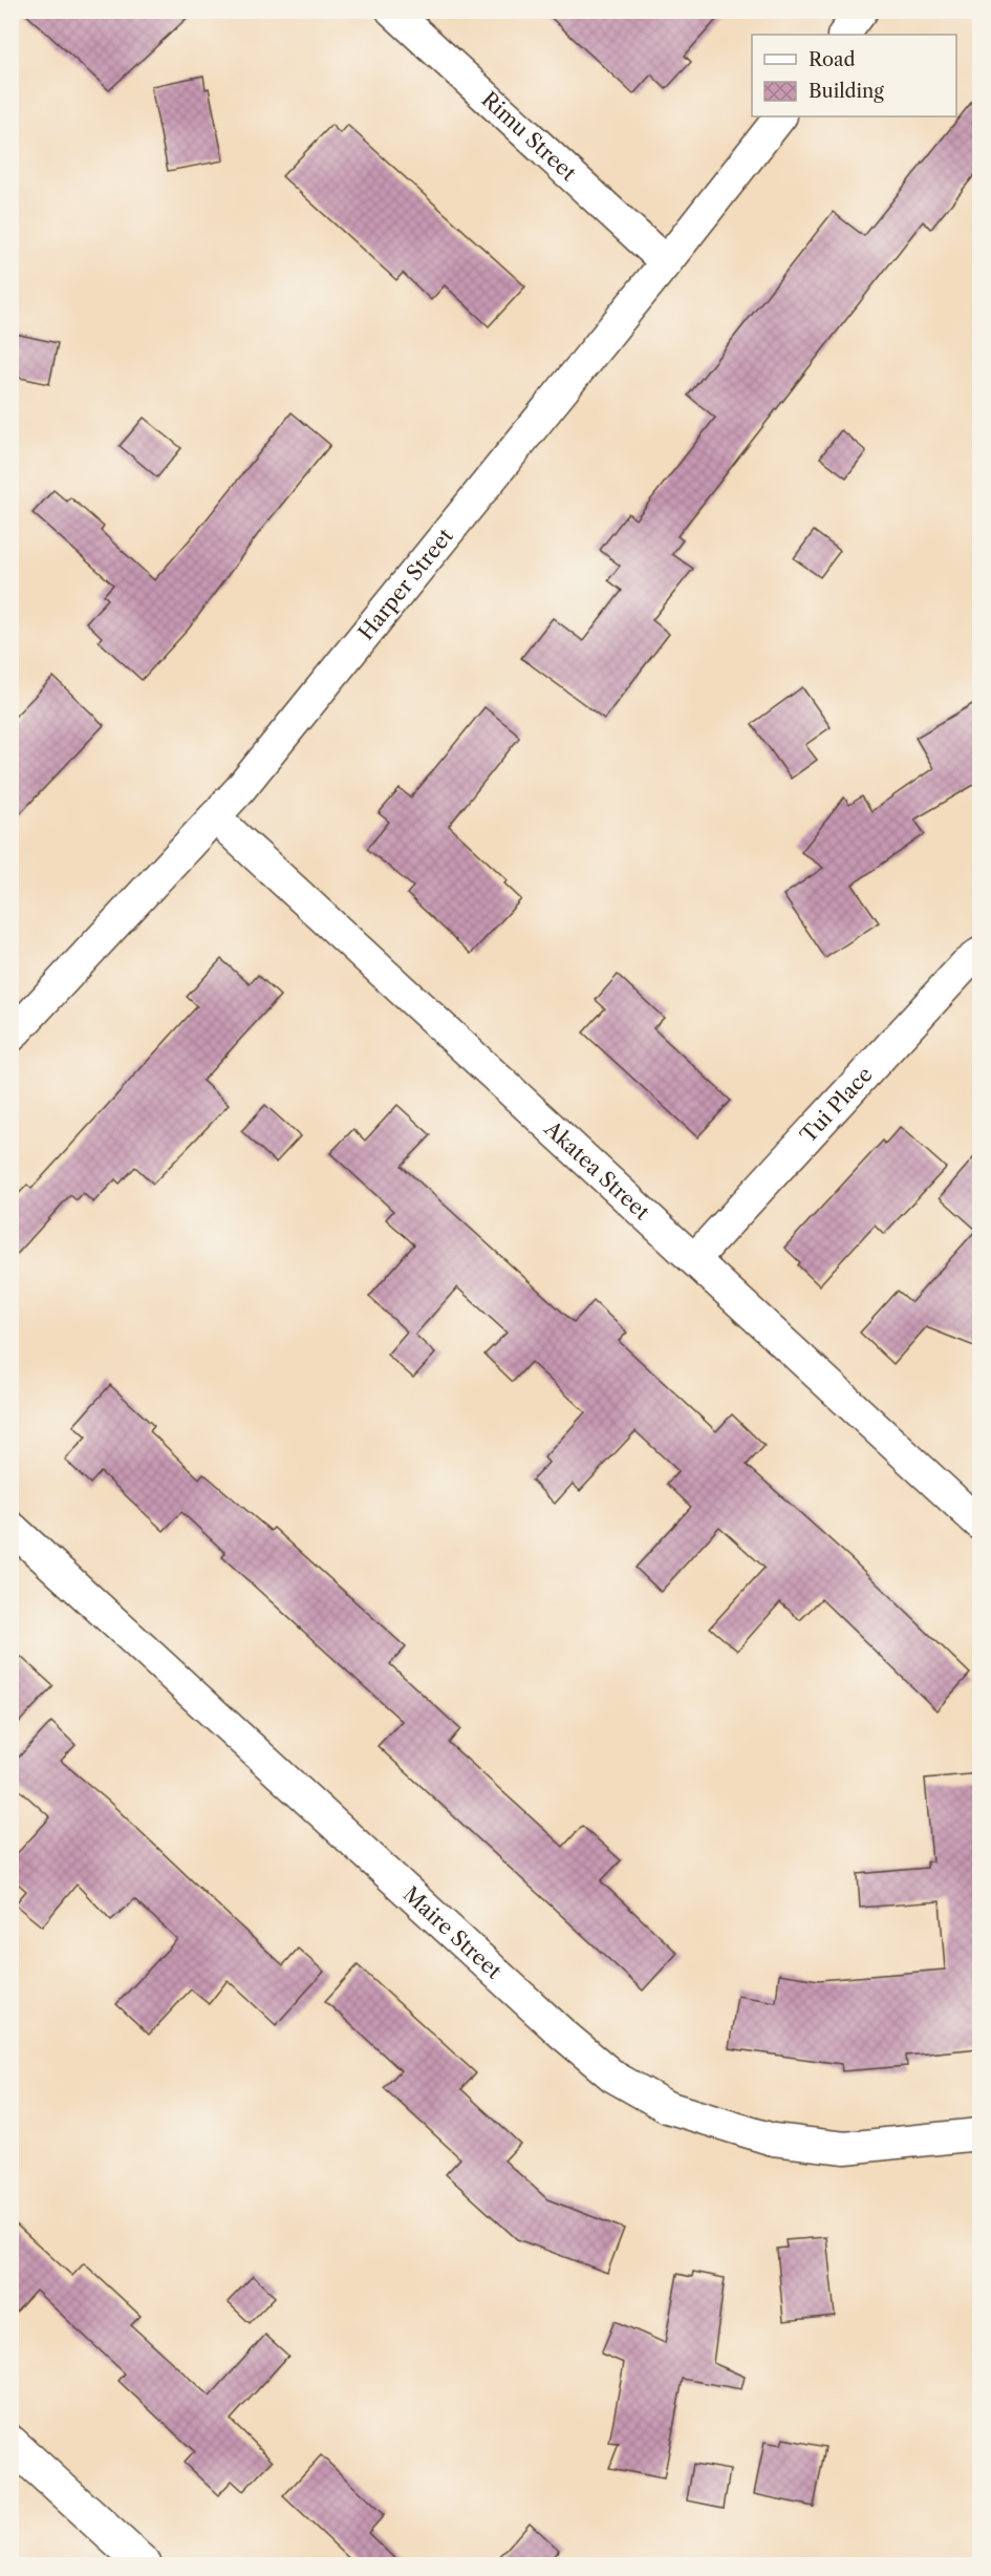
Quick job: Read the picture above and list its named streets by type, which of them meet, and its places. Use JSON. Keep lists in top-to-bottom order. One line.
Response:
{"streets":{"street":["Rimu Street","Harper Street","Tui Place","Akatea Street","Maire Street"]},"crossings":[["Rimu Street","Harper Street"],["Harper Street","Akatea Street"],["Tui Place","Akatea Street"]],"legend":["Road","Building"]}
